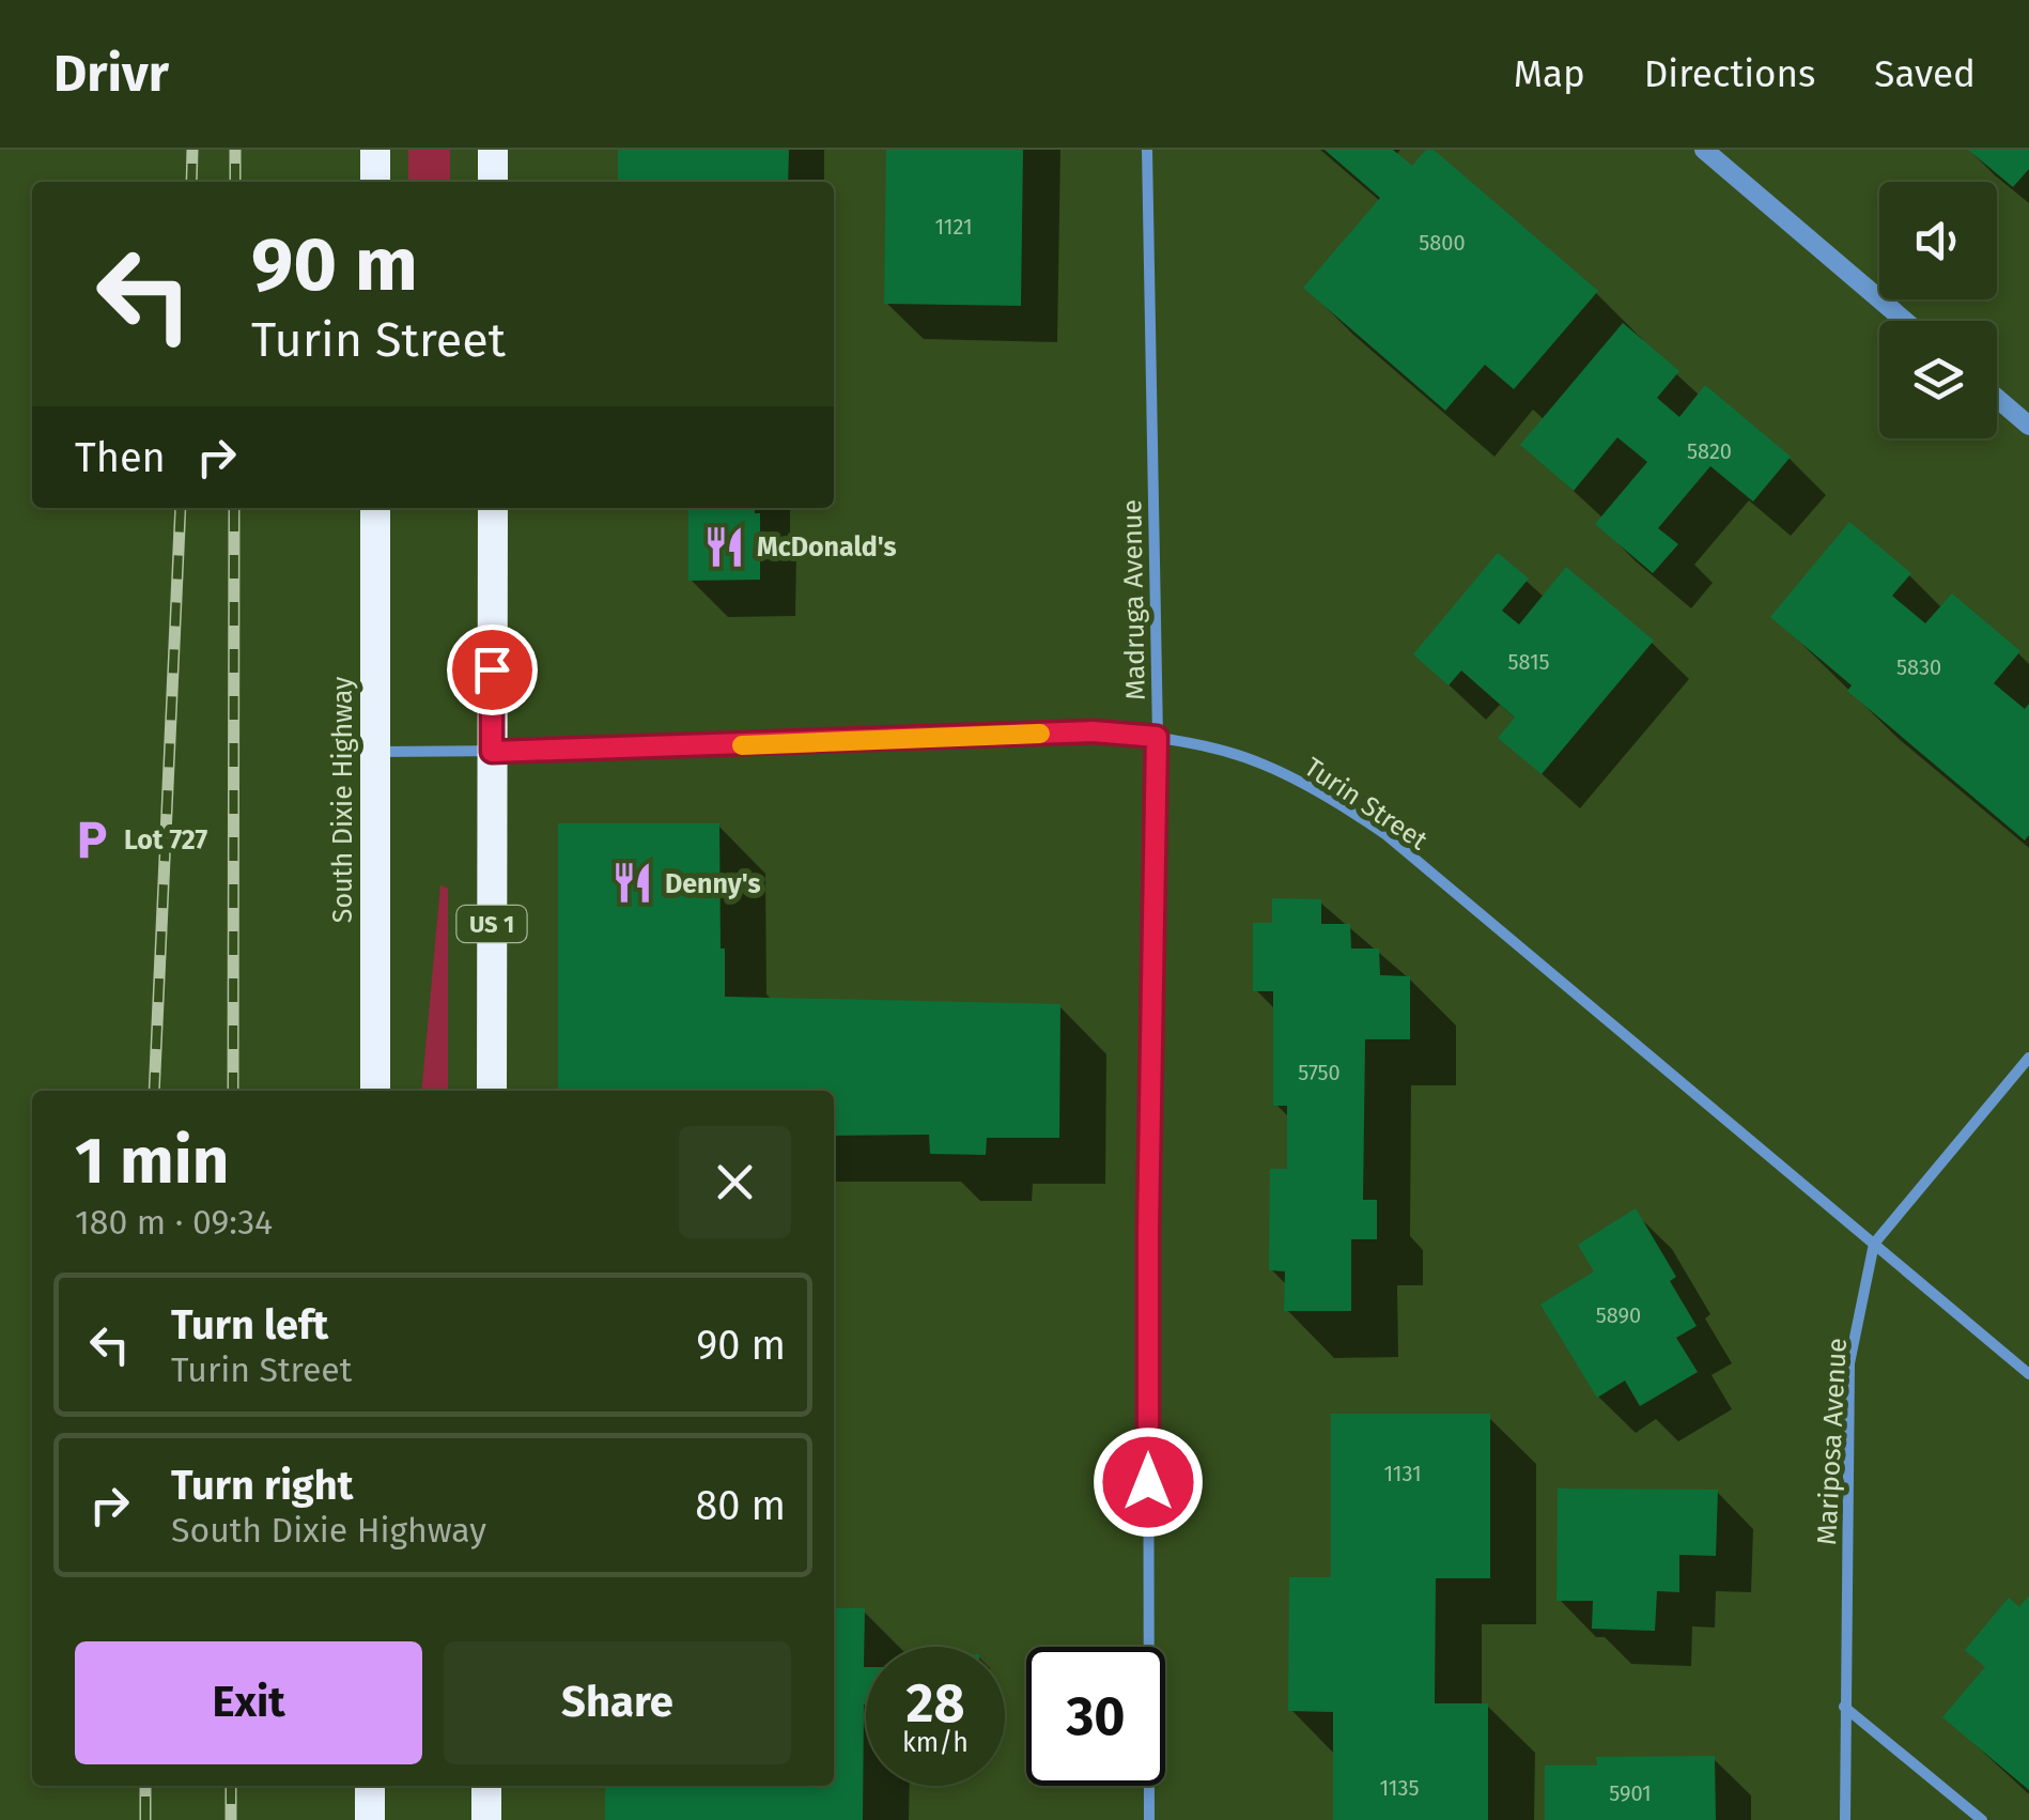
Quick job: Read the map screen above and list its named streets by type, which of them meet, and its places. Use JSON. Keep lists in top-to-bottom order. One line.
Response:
{"streets":{"highway":["South Dixie Highway","US 1"],"street":["Madruga Avenue","Turin Street","Mariposa Avenue"]},"crossings":[["Madruga Avenue","Turin Street"],["South Dixie Highway","Turin Street"],["Turin Street","US 1"],["Turin Street","Mariposa Avenue"]],"places":{"restaurant":["McDonald's","Denny's"],"parking":["Lot 727"]},"house_numbers":["1121","5800","5820","5815","5830","5750","5890","1131","1135","5901"],"page":{"header":"Drivr","nav":["Map","Directions","Saved"],"turn":["90 m","Turin Street"],"then":"Then","heading":["1 min","180 m · 09:34"],"list":[{"name":"Turn left","note":"Turin Street","value":"90 m"},{"name":"Turn right","note":"South Dixie Highway","value":"80 m"}],"buttons":["Exit","Share"],"speed":"28 km/h","limit":"30"}}
